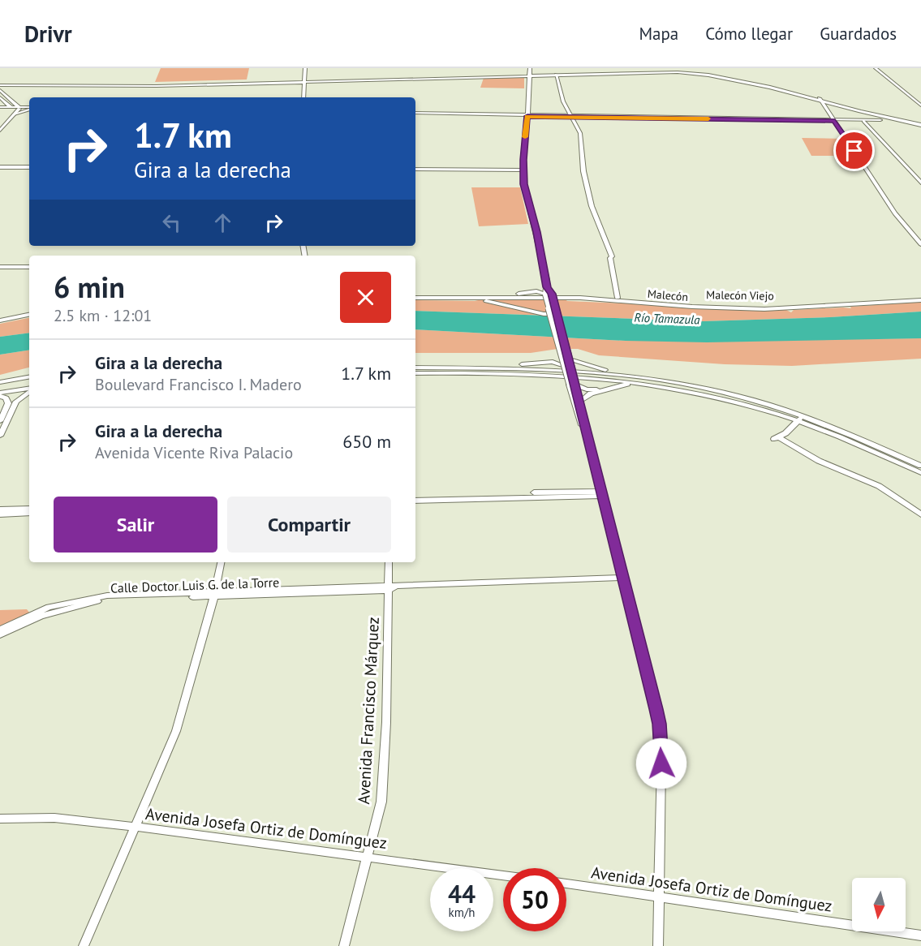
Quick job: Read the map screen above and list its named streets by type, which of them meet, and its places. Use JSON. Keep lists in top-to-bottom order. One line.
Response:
{"streets":{"main road":["Malecón","Malecón Viejo","Calle Doctor Luis G. de la Torre","Avenida Francisco Márquez","Avenida Josefa Ortiz de Domínguez"]},"crossings":[["Malecón","Malecón Viejo"],["Calle Doctor Luis G. de la Torre","Avenida Francisco Márquez"],["Avenida Francisco Márquez","Avenida Josefa Ortiz de Domínguez"]],"water":["Río Tamazula"],"north":"bottom","page":{"header":"Drivr","nav":["Mapa","Cómo llegar","Guardados"],"turn":["1.7 km","Gira a la derecha"],"heading":["6 min","2.5 km · 12:01"],"list":[{"name":"Gira a la derecha","note":"Boulevard Francisco I. Madero","value":"1.7 km"},{"name":"Gira a la derecha","note":"Avenida Vicente Riva Palacio","value":"650 m"}],"buttons":["Salir","Compartir"],"speed":"44 km/h","limit":"50"}}
